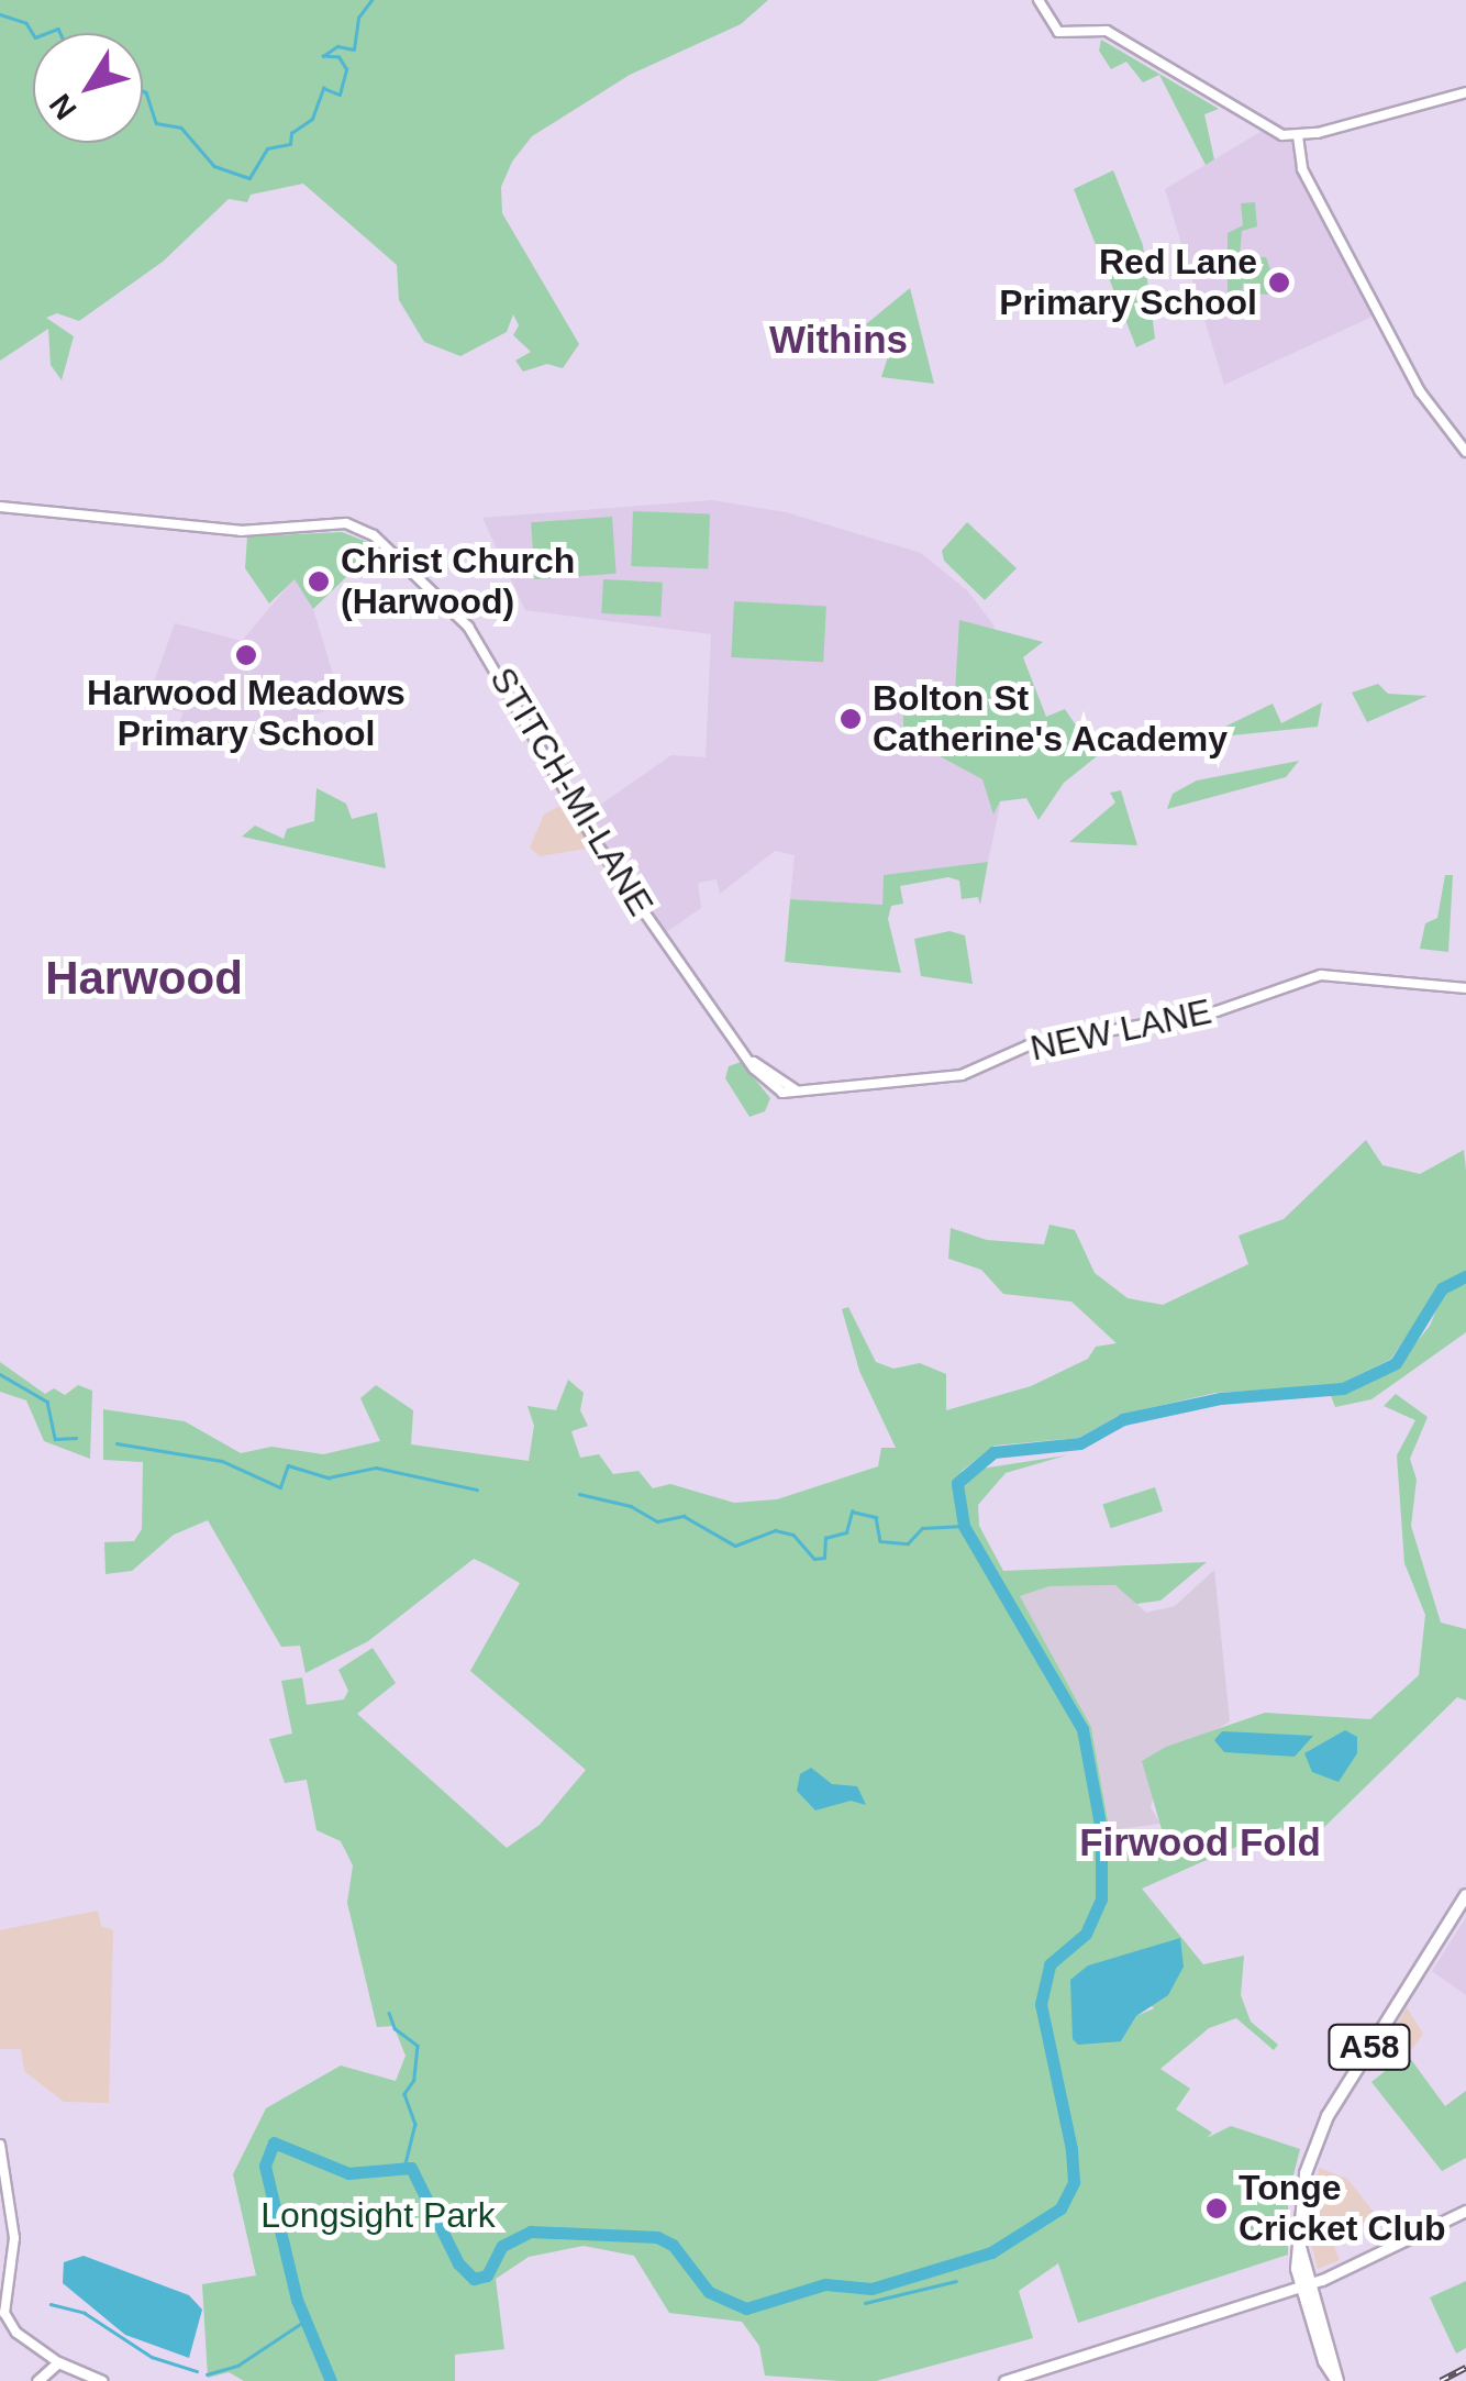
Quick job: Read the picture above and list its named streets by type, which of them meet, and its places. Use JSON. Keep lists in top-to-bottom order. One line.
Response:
{"streets":{"highway":["A58"],"street":["STITCH-MI-LANE","NEW LANE"]},"crossings":[["STITCH-MI-LANE","NEW LANE"]],"districts":["Withins","Harwood","Firwood Fold"],"parks":["Longsight Park"],"places":["Red Lane Primary School","Christ Church (Harwood)","Harwood Meadows Primary School","Bolton St Catherine's Academy","Tonge Cricket Club"],"north":"bottom left"}
